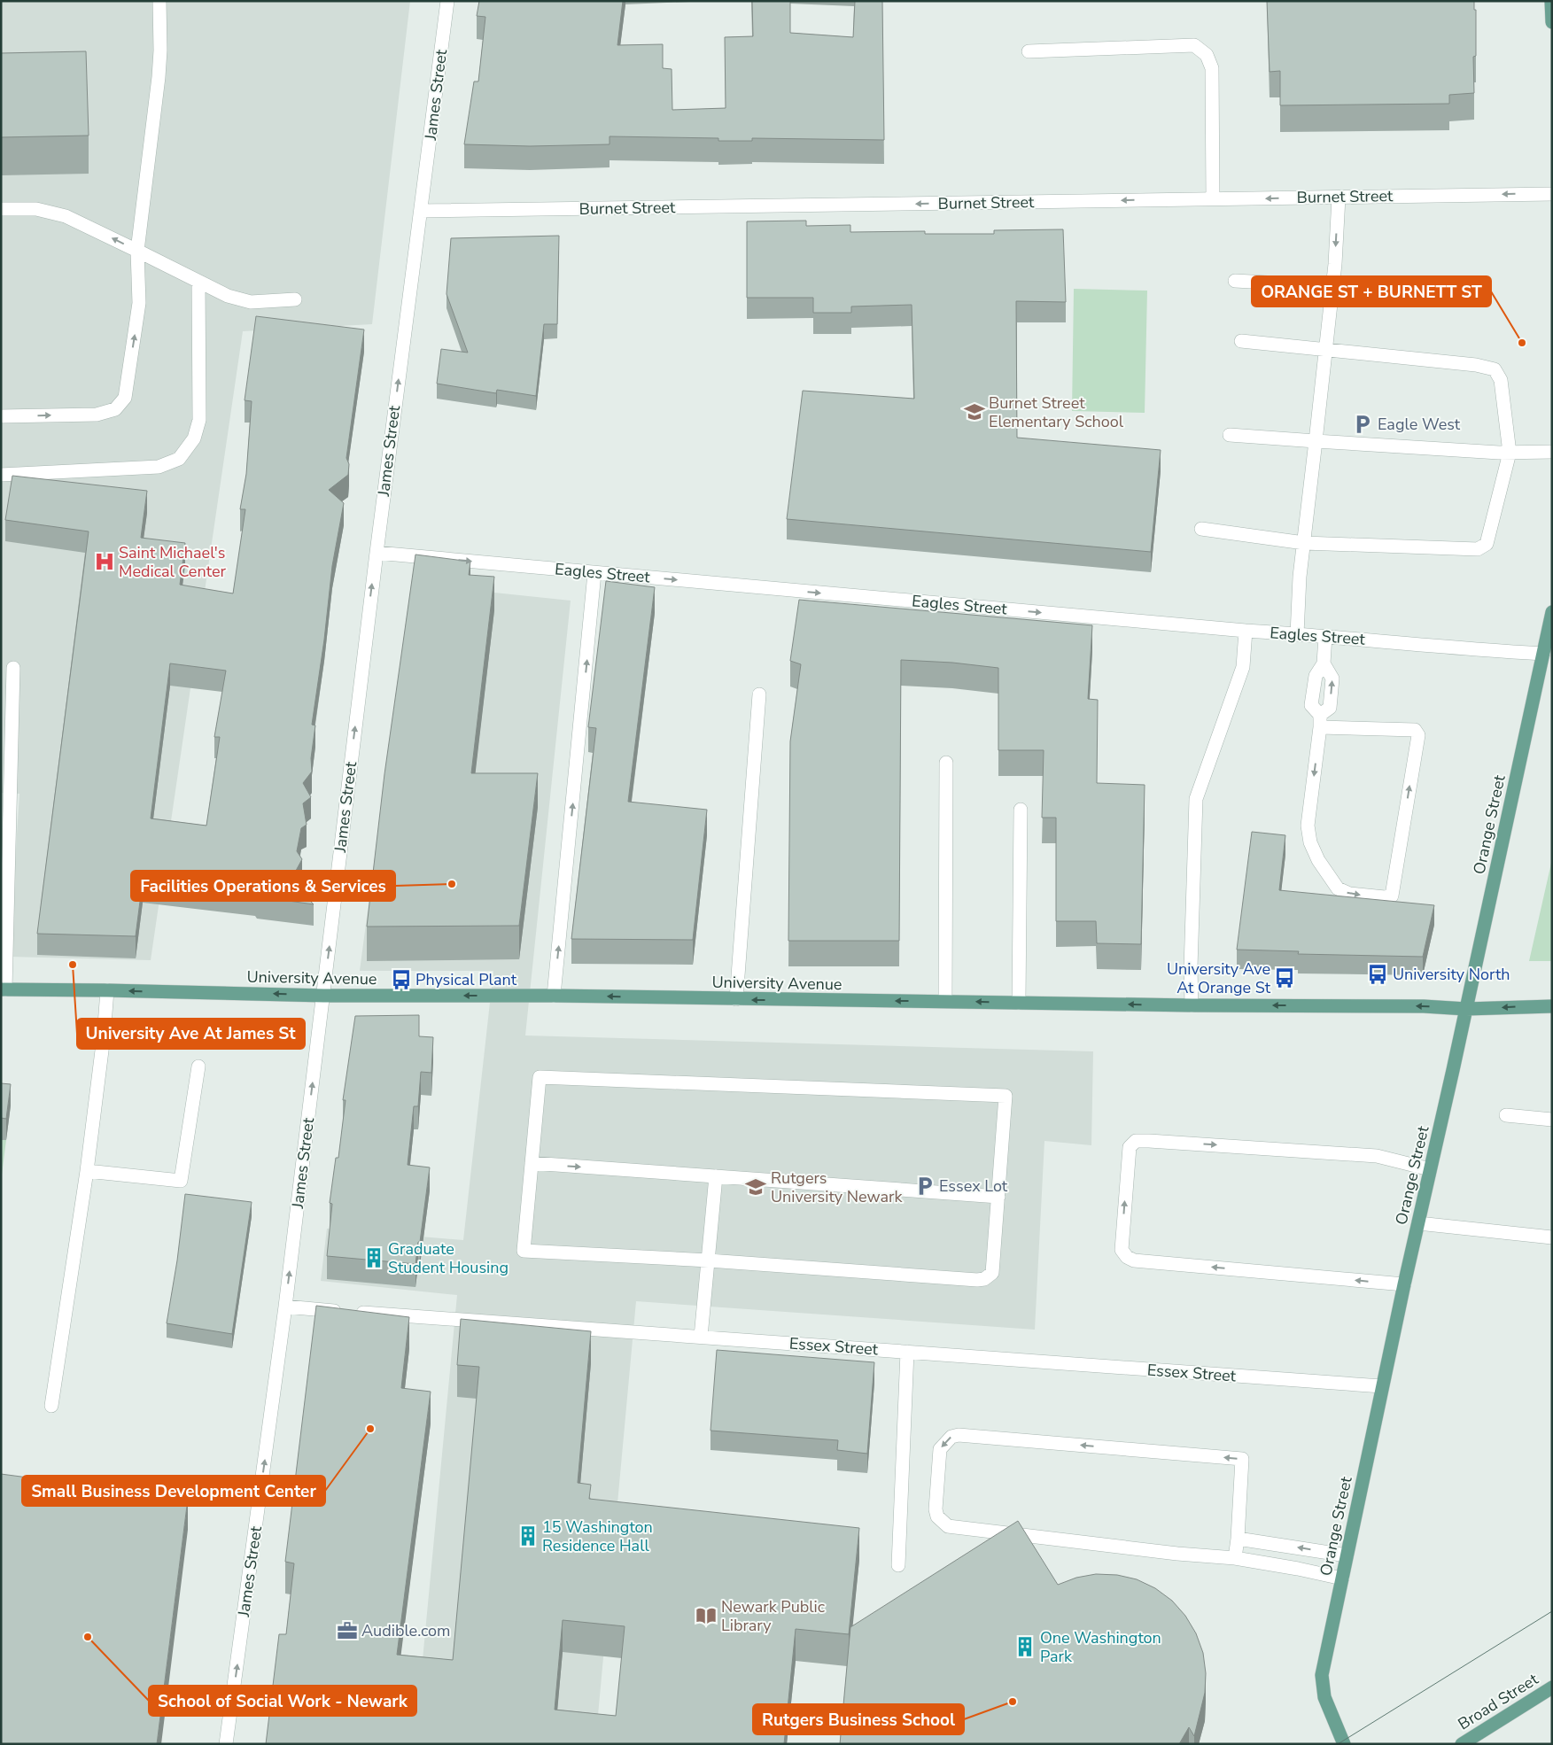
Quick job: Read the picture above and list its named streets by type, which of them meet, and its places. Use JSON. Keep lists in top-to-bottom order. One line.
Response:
{"streets":{"main road":["Orange Street","University Avenue","Broad Street"],"street":["James Street","Burnet Street","Eagles Street","Essex Street"]},"crossings":[["James Street","Burnet Street"],["James Street","Eagles Street"],["James Street","University Avenue"],["James Street","Essex Street"],["Eagles Street","Orange Street"],["Orange Street","University Avenue"],["Orange Street","Essex Street"]],"one_way":["James Street","Burnet Street","Eagles Street","University Avenue"],"places":{"other":["ORANGE ST + BURNETT ST","Facilities Operations & Services","University Ave At James St","Small Business Development Center","School of Social Work - Newark","Rutgers Business School"],"school or university":["Burnet Street Elementary School","Rutgers University Newark"],"parking":["Eagle West","Essex Lot"],"hospital":["Saint Michael's Medical Center"],"bus stop":["University North","University Ave At Orange St","Physical Plant"],"building":["Graduate Student Housing","15 Washington Residence Hall","One Washington Park"],"library":["Newark Public Library"],"office":["Audible.com"]}}
